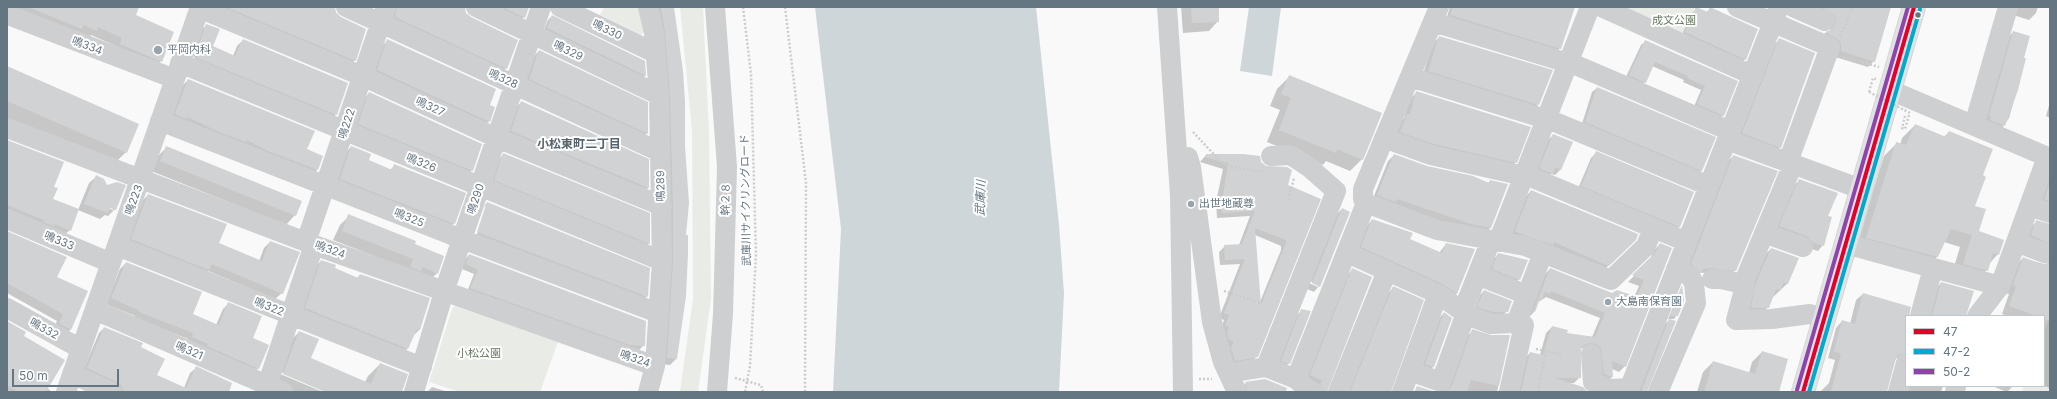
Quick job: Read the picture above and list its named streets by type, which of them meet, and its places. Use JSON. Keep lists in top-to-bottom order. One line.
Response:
{"streets":{"street":["鳴330","鳴334","鳴329","鳴328","鳴327","鳴222","鳴326","鳴289","鳴290","幹２８","鳴223","鳴325","鳴333","鳴324","鳴322","鳴332","鳴321"],"path":["武庫川サイクリングロード"]},"crossings":[["鳴330","鳴289"],["鳴334","鳴326"],["鳴334","鳴223"],["鳴329","鳴289"],["鳴329","鳴290"],["鳴328","鳴222"],["鳴328","鳴289"],["鳴328","鳴290"],["鳴327","鳴222"],["鳴327","鳴289"],["鳴327","鳴290"],["鳴327","鳴223"],["鳴222","鳴326"],["鳴222","鳴325"],["鳴222","鳴324"],["鳴222","鳴322"],["鳴222","鳴321"],["鳴326","鳴289"],["鳴326","鳴290"],["鳴326","鳴223"],["鳴289","鳴325"],["鳴289","鳴324"],["鳴290","鳴325"],["鳴290","鳴324"],["鳴290","鳴322"],["鳴223","鳴325"],["鳴223","鳴333"],["鳴223","鳴324"],["鳴223","鳴322"],["鳴223","鳴332"],["鳴223","鳴321"],["鳴333","鳴322"]],"districts":["小松東町二丁目"],"water":["武庫川"],"parks":["成文公園","小松公園"],"places":["平岡内科","出世地蔵尊","大島南保育園"],"lines":["transit line 47","transit line 50-2","transit line 47-2"],"legend":["47","47-2","50-2"],"scale_bar":"50 m"}
